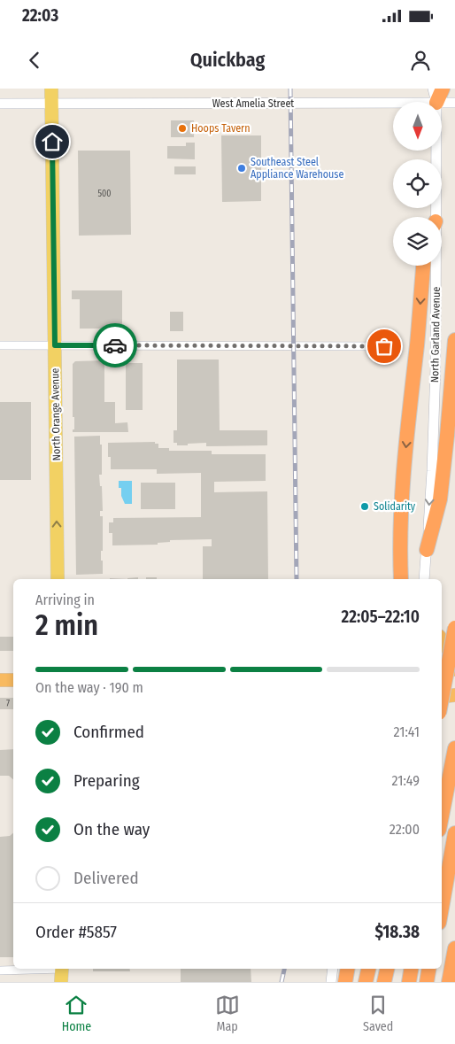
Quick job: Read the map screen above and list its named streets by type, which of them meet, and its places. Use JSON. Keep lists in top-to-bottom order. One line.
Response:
{"streets":{"main road":["North Orange Avenue"],"street":["West Amelia Street","North Garland Avenue"]},"crossings":[["West Amelia Street","North Orange Avenue"]],"one_way":["North Garland Avenue","North Orange Avenue"],"places":["Hoops Tavern","Southeast Steel Appliance Warehouse","Solidarity"],"house_numbers":["500","7"],"north":"bottom","page":{"status":"22:03","header":"Quickbag","heading":["2 min","Arriving in","22:05–22:10"],"panel":["Order #5857","$18.38"],"bar":"On the way · 190 m","list":[["Confirmed","21:41"],["Preparing","21:49"],["On the way","22:00"],"Delivered"],"tabs":["Home","Map","Saved"]}}
